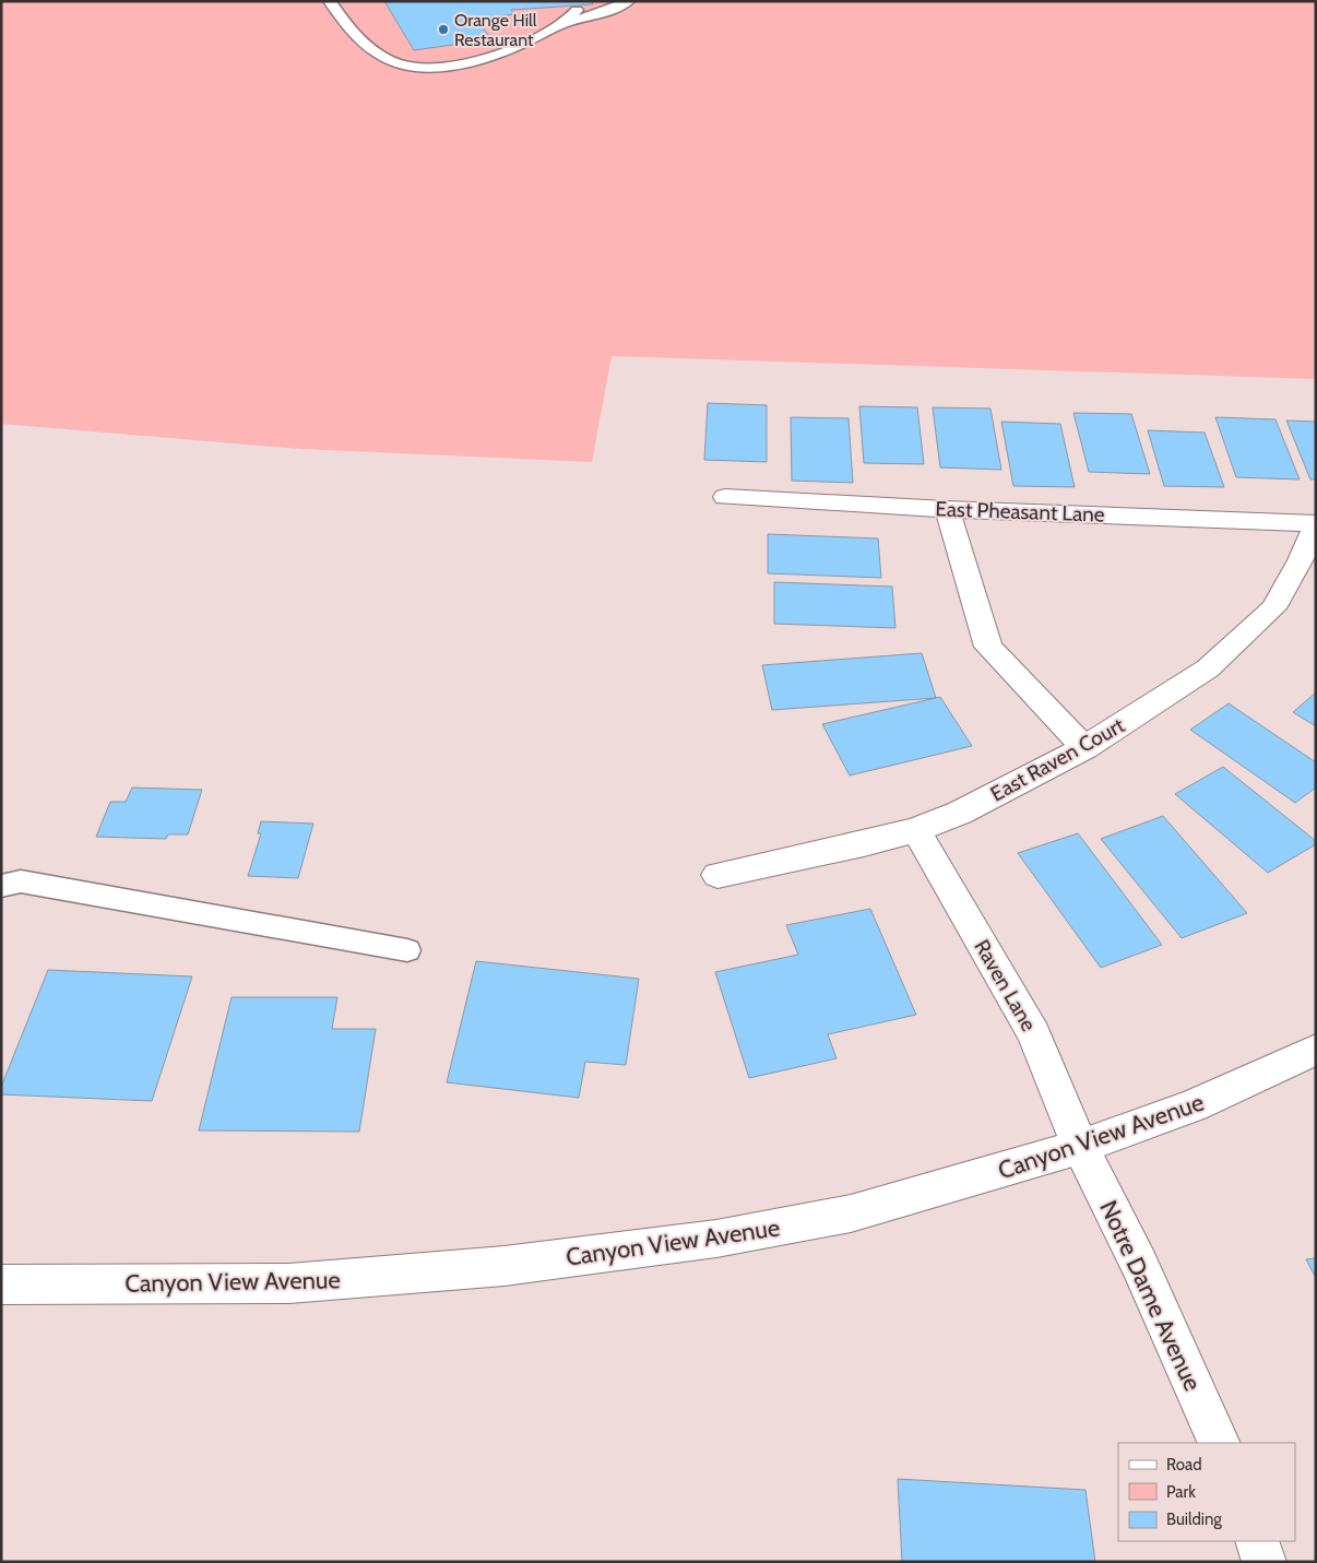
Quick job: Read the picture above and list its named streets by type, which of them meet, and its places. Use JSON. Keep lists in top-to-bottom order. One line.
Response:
{"streets":{"street":["East Pheasant Lane","East Raven Court","Raven Lane","Canyon View Avenue","Notre Dame Avenue"]},"crossings":[["East Pheasant Lane","East Raven Court"],["East Raven Court","Raven Lane"],["Raven Lane","Canyon View Avenue"],["Raven Lane","Notre Dame Avenue"],["Canyon View Avenue","Notre Dame Avenue"]],"places":["Orange Hill Restaurant"],"legend":["Road","Park","Building"]}
